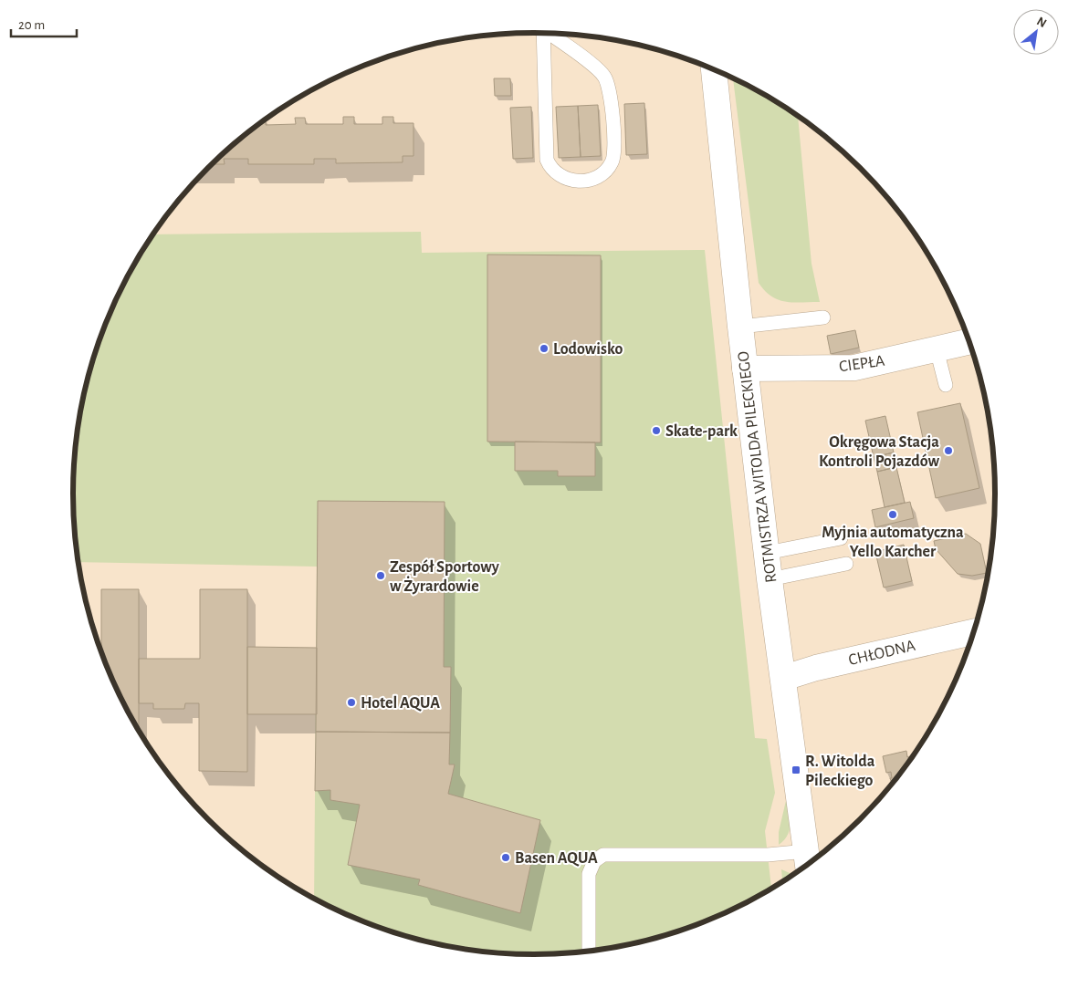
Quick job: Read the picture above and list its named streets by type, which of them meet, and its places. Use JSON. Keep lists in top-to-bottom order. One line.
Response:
{"streets":{"street":["CIEPŁA","ROTMISTRZA WITOLDA PILECKIEGO","CHŁODNA"]},"crossings":[["CIEPŁA","ROTMISTRZA WITOLDA PILECKIEGO"],["ROTMISTRZA WITOLDA PILECKIEGO","CHŁODNA"]],"places":{"other":["Lodowisko","Skate-park","Okręgowa Stacja Kontroli Pojazdów","Myjnia automatyczna Yello Karcher","Zespół Sportowy w Żyrardowie","Hotel AQUA","Basen AQUA"],"transit":["R. Witolda Pileckiego"]},"scale_bar":"20 m","north":"top right"}
